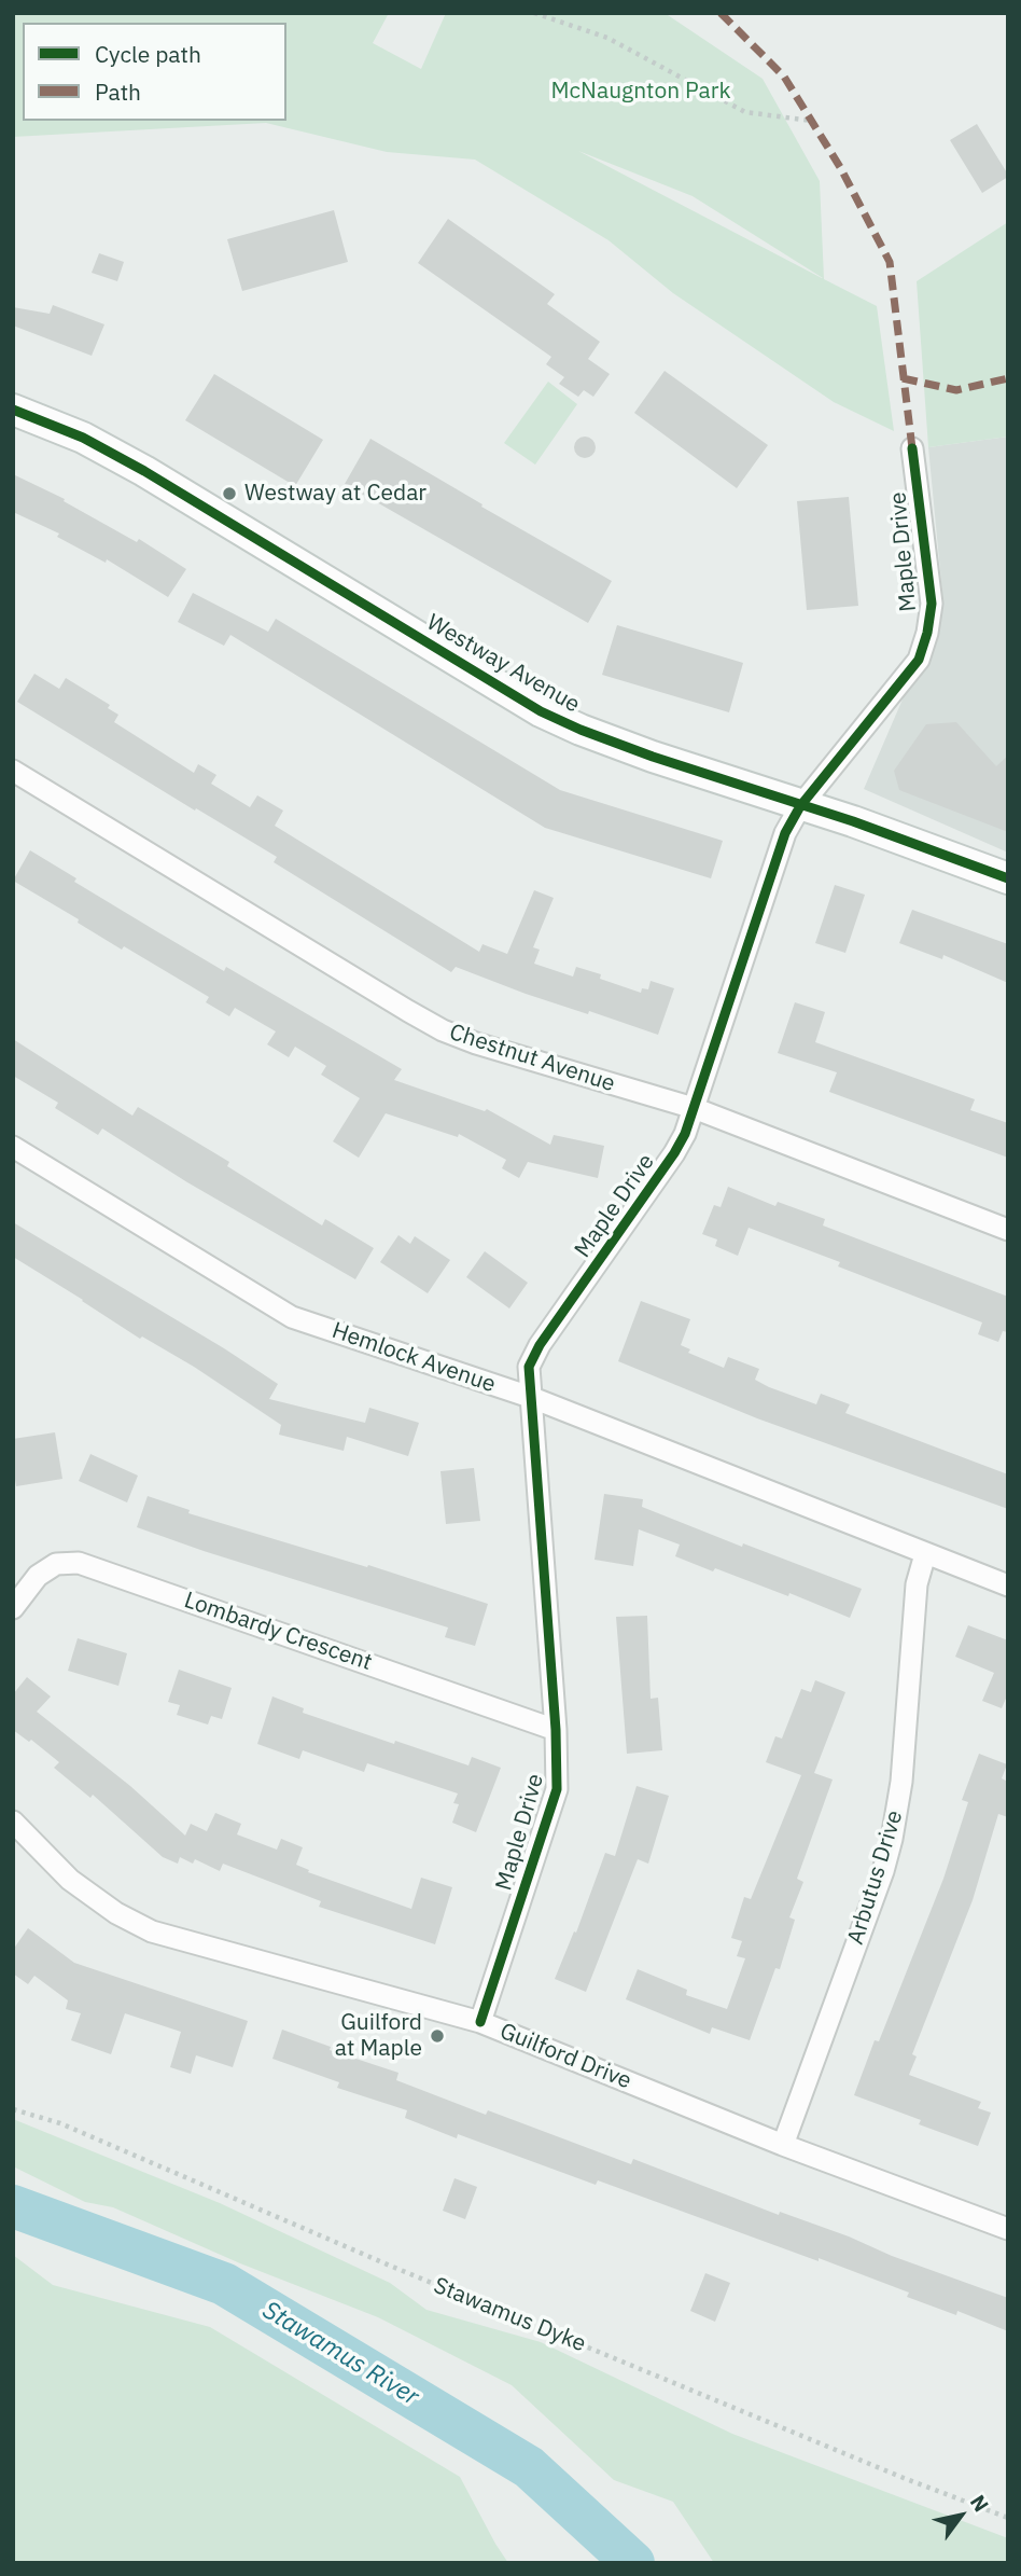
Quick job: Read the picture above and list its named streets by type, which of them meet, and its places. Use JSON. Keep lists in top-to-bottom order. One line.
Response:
{"streets":{"street":["Maple Drive","Westway Avenue","Chestnut Avenue","Hemlock Avenue","Lombardy Crescent","Arbutus Drive","Guilford Drive"],"path":["Stawamus Dyke"]},"crossings":[["Maple Drive","Westway Avenue"],["Maple Drive","Chestnut Avenue"],["Maple Drive","Hemlock Avenue"],["Maple Drive","Lombardy Crescent"],["Maple Drive","Guilford Drive"],["Hemlock Avenue","Arbutus Drive"],["Arbutus Drive","Guilford Drive"]],"water":["Stawamus River"],"parks":["McNaugnton Park"],"places":["Westway at Cedar","Guilford at Maple"],"legend":["Cycle path","Path"],"north":"top right"}
